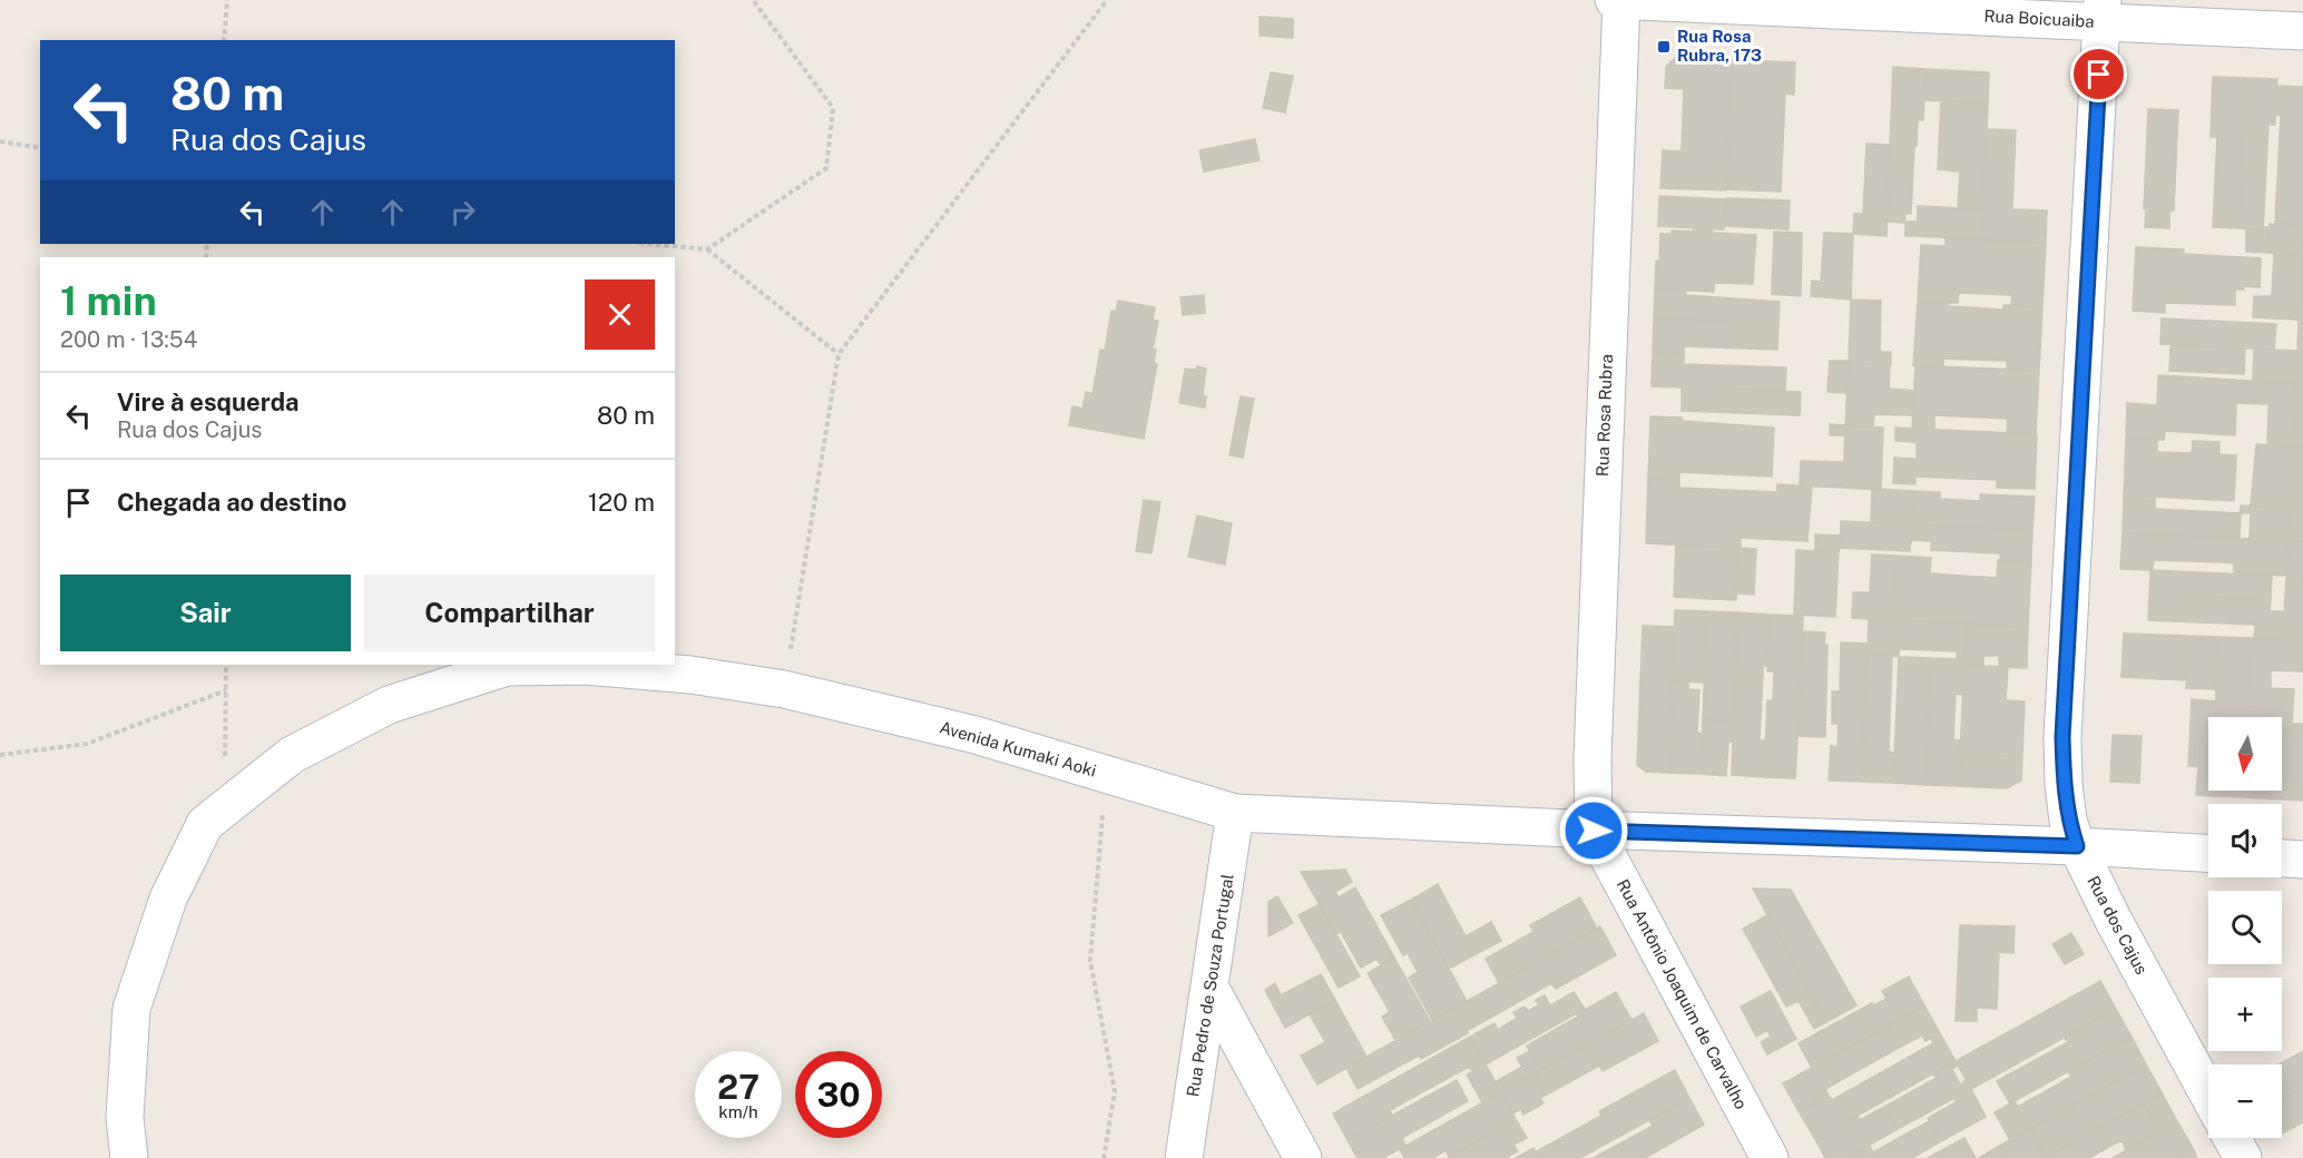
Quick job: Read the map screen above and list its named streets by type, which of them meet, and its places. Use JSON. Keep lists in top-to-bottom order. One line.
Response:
{"streets":{"street":["Rua Boicuaiba","Rua Rosa Rubra","Avenida Kumaki Aoki","Rua dos Cajus","Rua Pedro de Souza Portugal","Rua Antônio Joaquim de Carvalho"]},"crossings":[["Rua Boicuaiba","Rua Rosa Rubra"],["Rua Boicuaiba","Rua dos Cajus"],["Rua Rosa Rubra","Avenida Kumaki Aoki"],["Rua Rosa Rubra","Rua Antônio Joaquim de Carvalho"],["Avenida Kumaki Aoki","Rua dos Cajus"],["Avenida Kumaki Aoki","Rua Pedro de Souza Portugal"],["Avenida Kumaki Aoki","Rua Antônio Joaquim de Carvalho"]],"places":{"transit":["Rua Rosa Rubra, 173"]},"north":"bottom","page":{"turn":["80 m","Rua dos Cajus"],"heading":["1 min","200 m · 13:54"],"list":[{"name":"Vire à esquerda","note":"Rua dos Cajus","value":"80 m"},{"name":"Chegada ao destino","value":"120 m"}],"buttons":["Sair","Compartilhar"],"map_buttons":["+","−"],"speed":"27 km/h","limit":"30"}}
